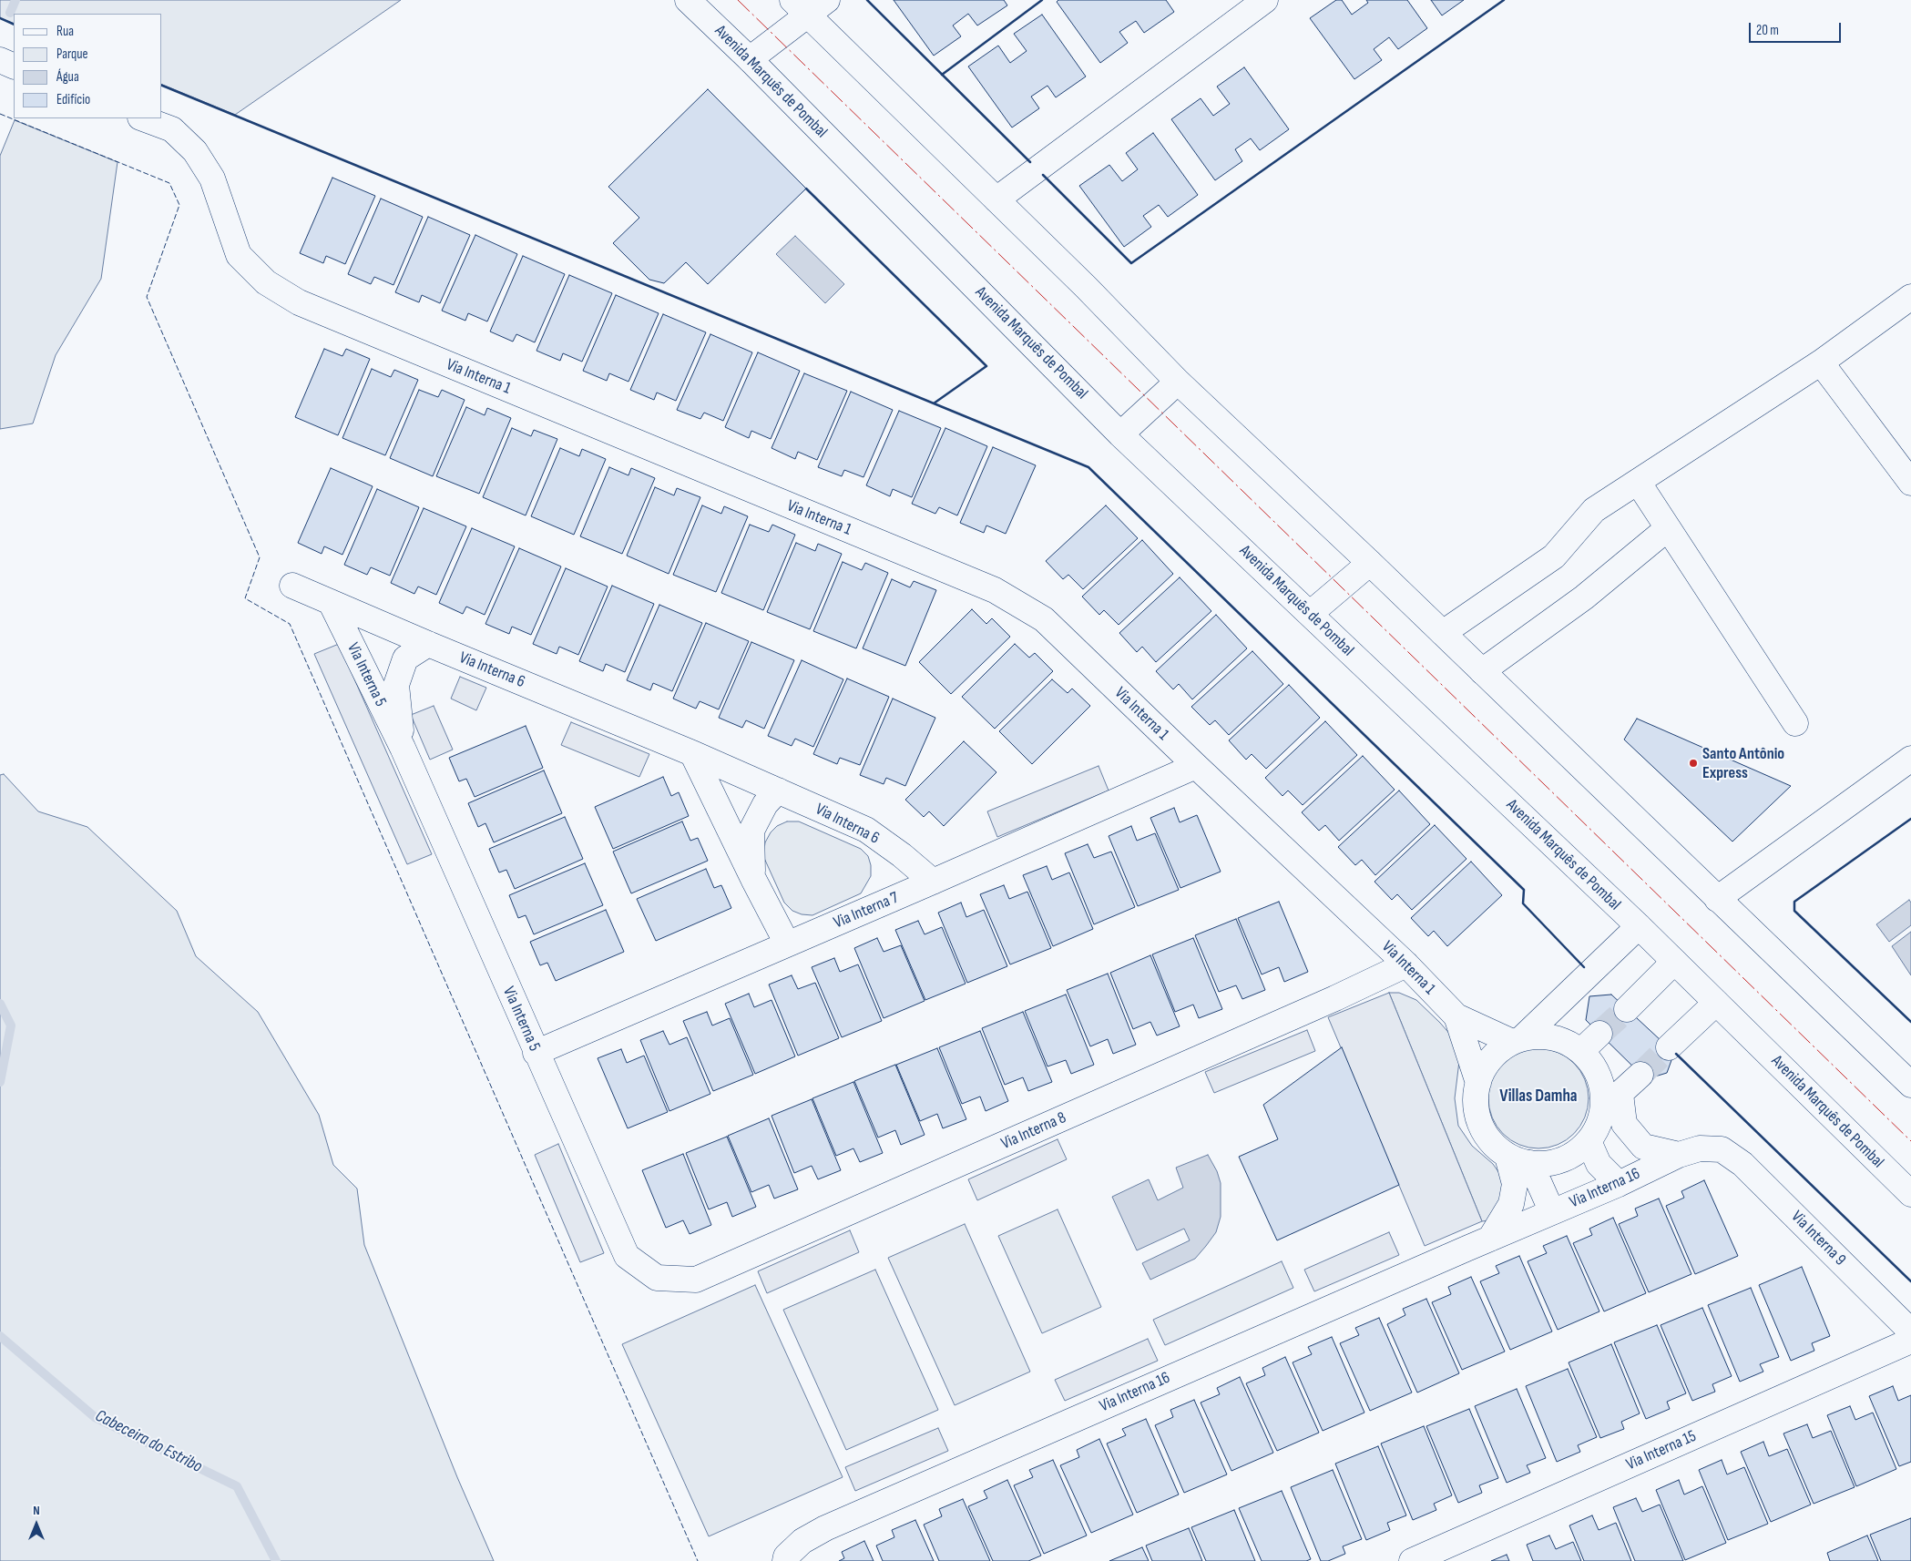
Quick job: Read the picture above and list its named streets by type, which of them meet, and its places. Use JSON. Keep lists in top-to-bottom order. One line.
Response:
{"streets":{"street":["Avenida Marquês de Pombal","Via Interna 1","Via Interna 6","Via Interna 5","Via Interna 7","Via Interna 8","Via Interna 16","Via Interna 9","Via Interna 15"]},"crossings":[["Via Interna 1","Via Interna 7"],["Via Interna 1","Via Interna 8"],["Via Interna 6","Via Interna 5"],["Via Interna 6","Via Interna 7"],["Via Interna 5","Via Interna 7"],["Via Interna 5","Via Interna 8"],["Via Interna 16","Via Interna 9"]],"districts":["Villas Damha"],"water":["Cabeceira do Estribo"],"places":["Santo Antônio Express"],"legend":["Rua","Parque","Água","Edifício"],"scale_bar":"20 m","north":"top"}
